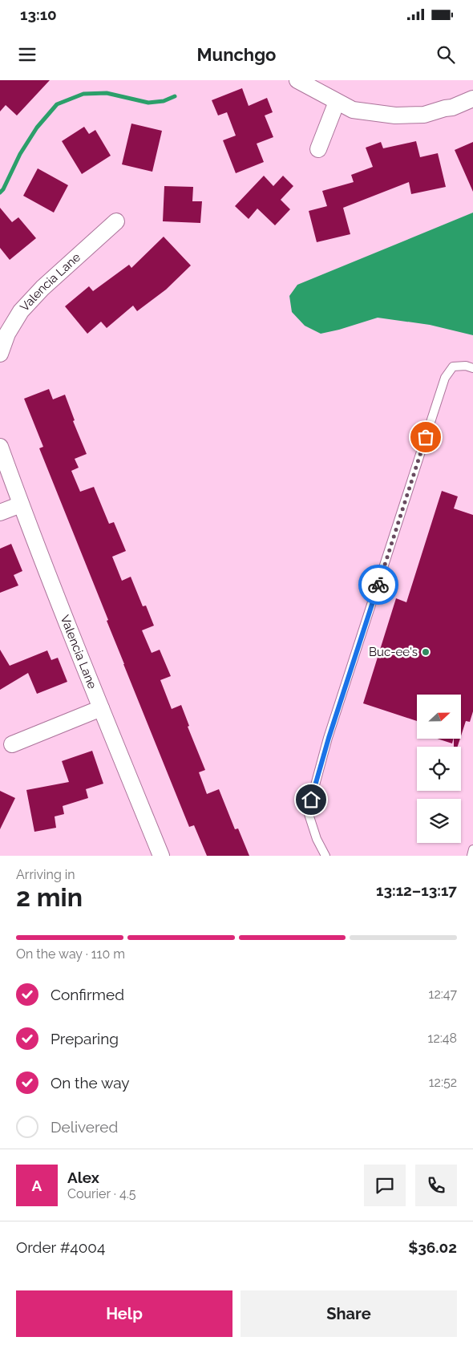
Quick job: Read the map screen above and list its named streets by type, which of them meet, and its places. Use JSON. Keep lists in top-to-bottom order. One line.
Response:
{"streets":{"street":["Valencia Lane"]},"places":["Buc-ee's"],"north":"right","page":{"status":"13:10","header":"Munchgo","heading":["2 min","Arriving in","13:12–13:17"],"panel":["Alex","Courier · 4.5","Order #4004","$36.02"],"bar":"On the way · 110 m","list":[["Confirmed","12:47"],["Preparing","12:48"],["On the way","12:52"],"Delivered"],"round":"A","buttons":["Help","Share"]}}
